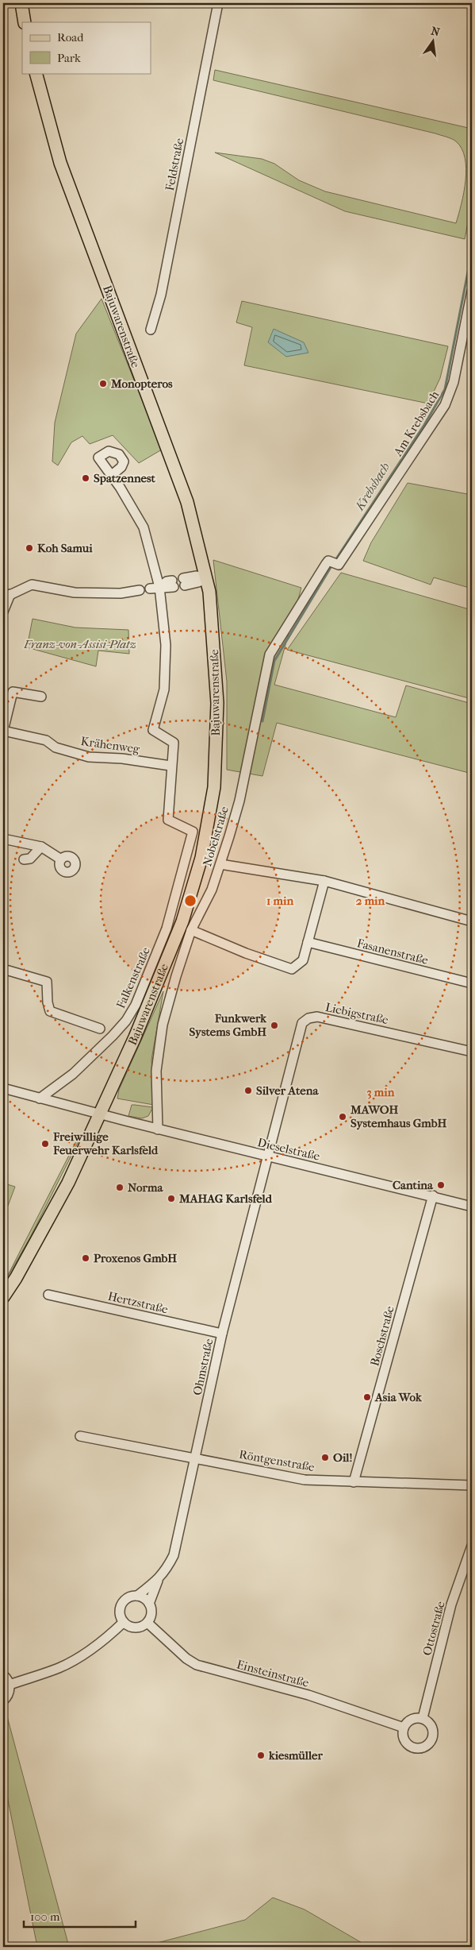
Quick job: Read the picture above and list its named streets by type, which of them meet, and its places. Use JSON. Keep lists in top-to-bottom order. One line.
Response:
{"streets":{"main road":["Bajuwarenstraße"],"street":["Feldstraße","Am Krebsbach","Krähenweg","Nobelstraße","Fasanenstraße","Falkenstraße","Liebigstraße","Dieselstraße","Hertzstraße","Boschstraße","Ohmstraße","Röntgenstraße","Ottostraße","Einsteinstraße"]},"crossings":[["Bajuwarenstraße","Dieselstraße"],["Am Krebsbach","Nobelstraße"],["Krähenweg","Falkenstraße"],["Nobelstraße","Dieselstraße"],["Liebigstraße","Dieselstraße"],["Liebigstraße","Ohmstraße"],["Dieselstraße","Boschstraße"],["Dieselstraße","Ohmstraße"],["Hertzstraße","Ohmstraße"],["Boschstraße","Röntgenstraße"],["Ohmstraße","Röntgenstraße"],["Ottostraße","Einsteinstraße"]],"water":["Krebsbach"],"parks":["Franz-von-Assisi-Platz"],"places":["Monopteros","Spatzennest","Koh Samui","Funkwerk Systems GmbH","Silver Atena","MAWOH Systemhaus GmbH","Freiwillige Feuerwehr Karlsfeld","Cantina","Norma","MAHAG Karlsfeld","Proxenos GmbH","Asia Wok","Oil!","kiesmüller"],"legend":["Road","Park"],"scale_bar":"100 m","north":"top","rings":["1 min","2 min","3 min"]}
